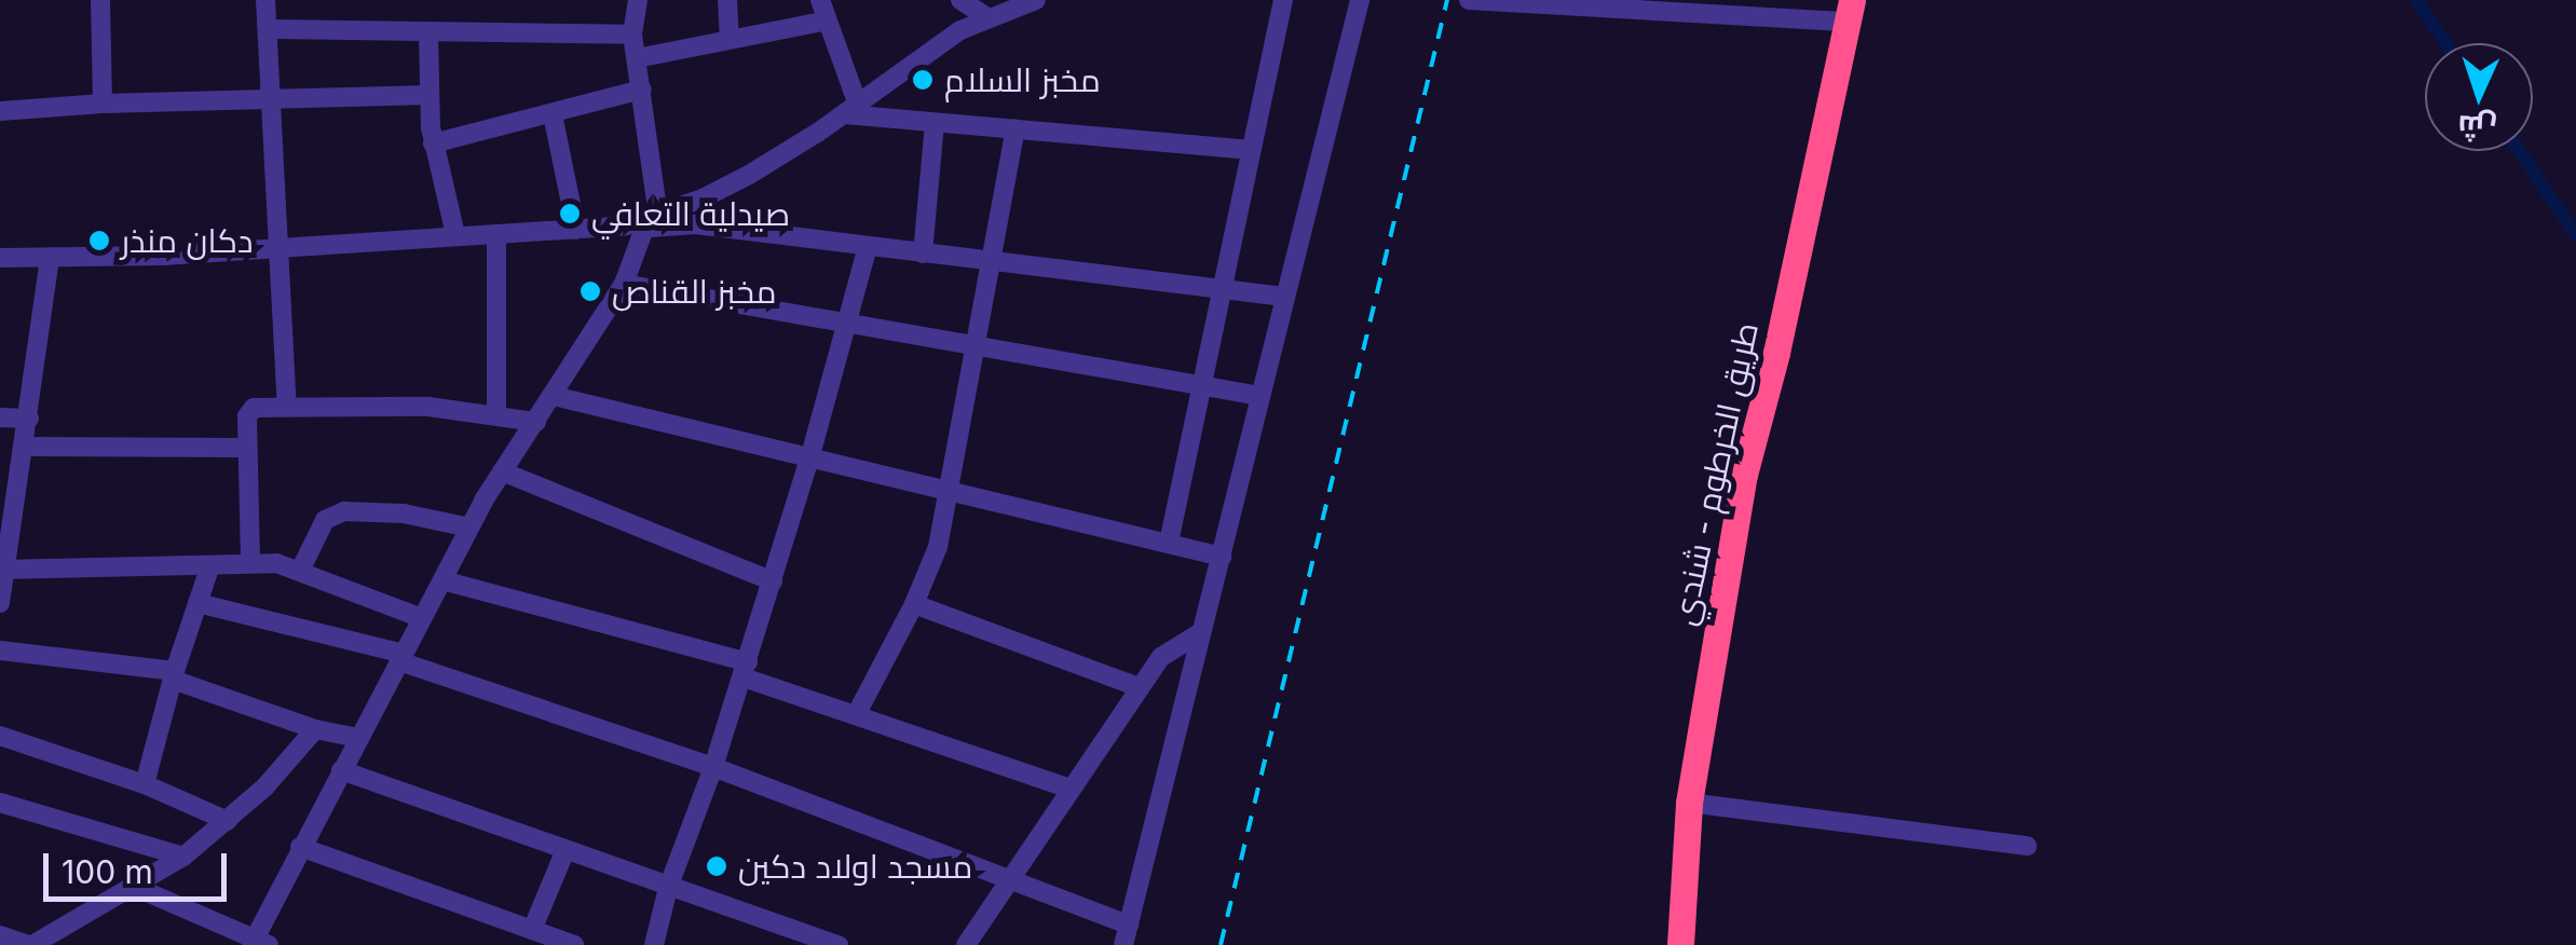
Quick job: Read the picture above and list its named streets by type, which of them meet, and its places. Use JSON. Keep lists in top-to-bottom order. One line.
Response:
{"streets":{"highway":["طريق الخرطوم - شندي"]},"places":["مخبز السلام","صيدلية التعافي","دكان منذر","مخبز القناص","مسجد اولاد دكين"],"scale_bar":"100 m","north":"bottom"}
